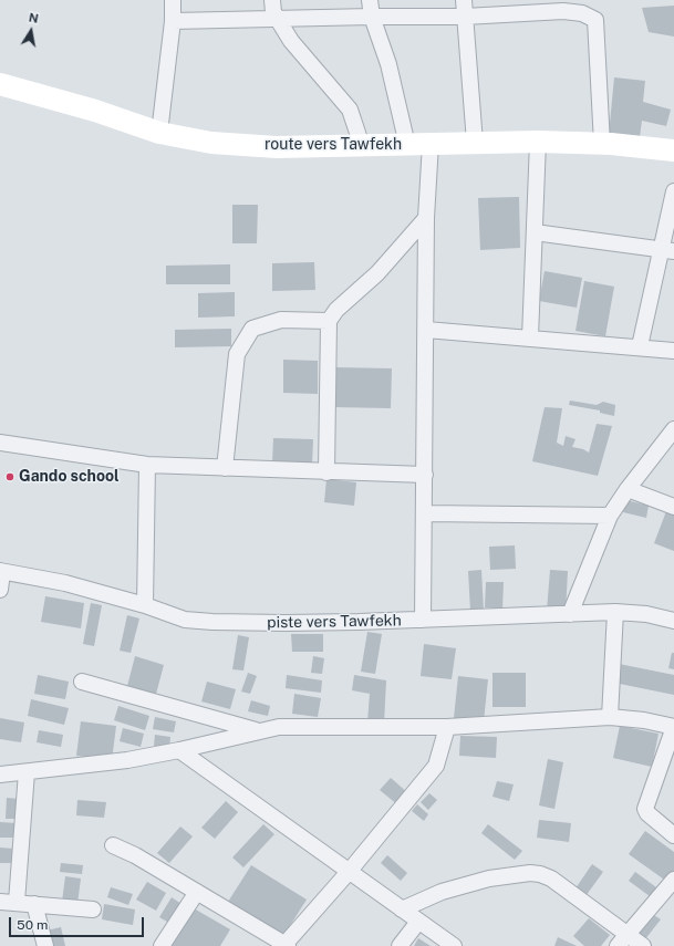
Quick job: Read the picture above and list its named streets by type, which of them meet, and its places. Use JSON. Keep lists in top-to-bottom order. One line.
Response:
{"streets":{"street":["route vers Tawfekh","piste vers Tawfekh"]},"places":["Gando school"],"scale_bar":"50 m","north":"top"}
